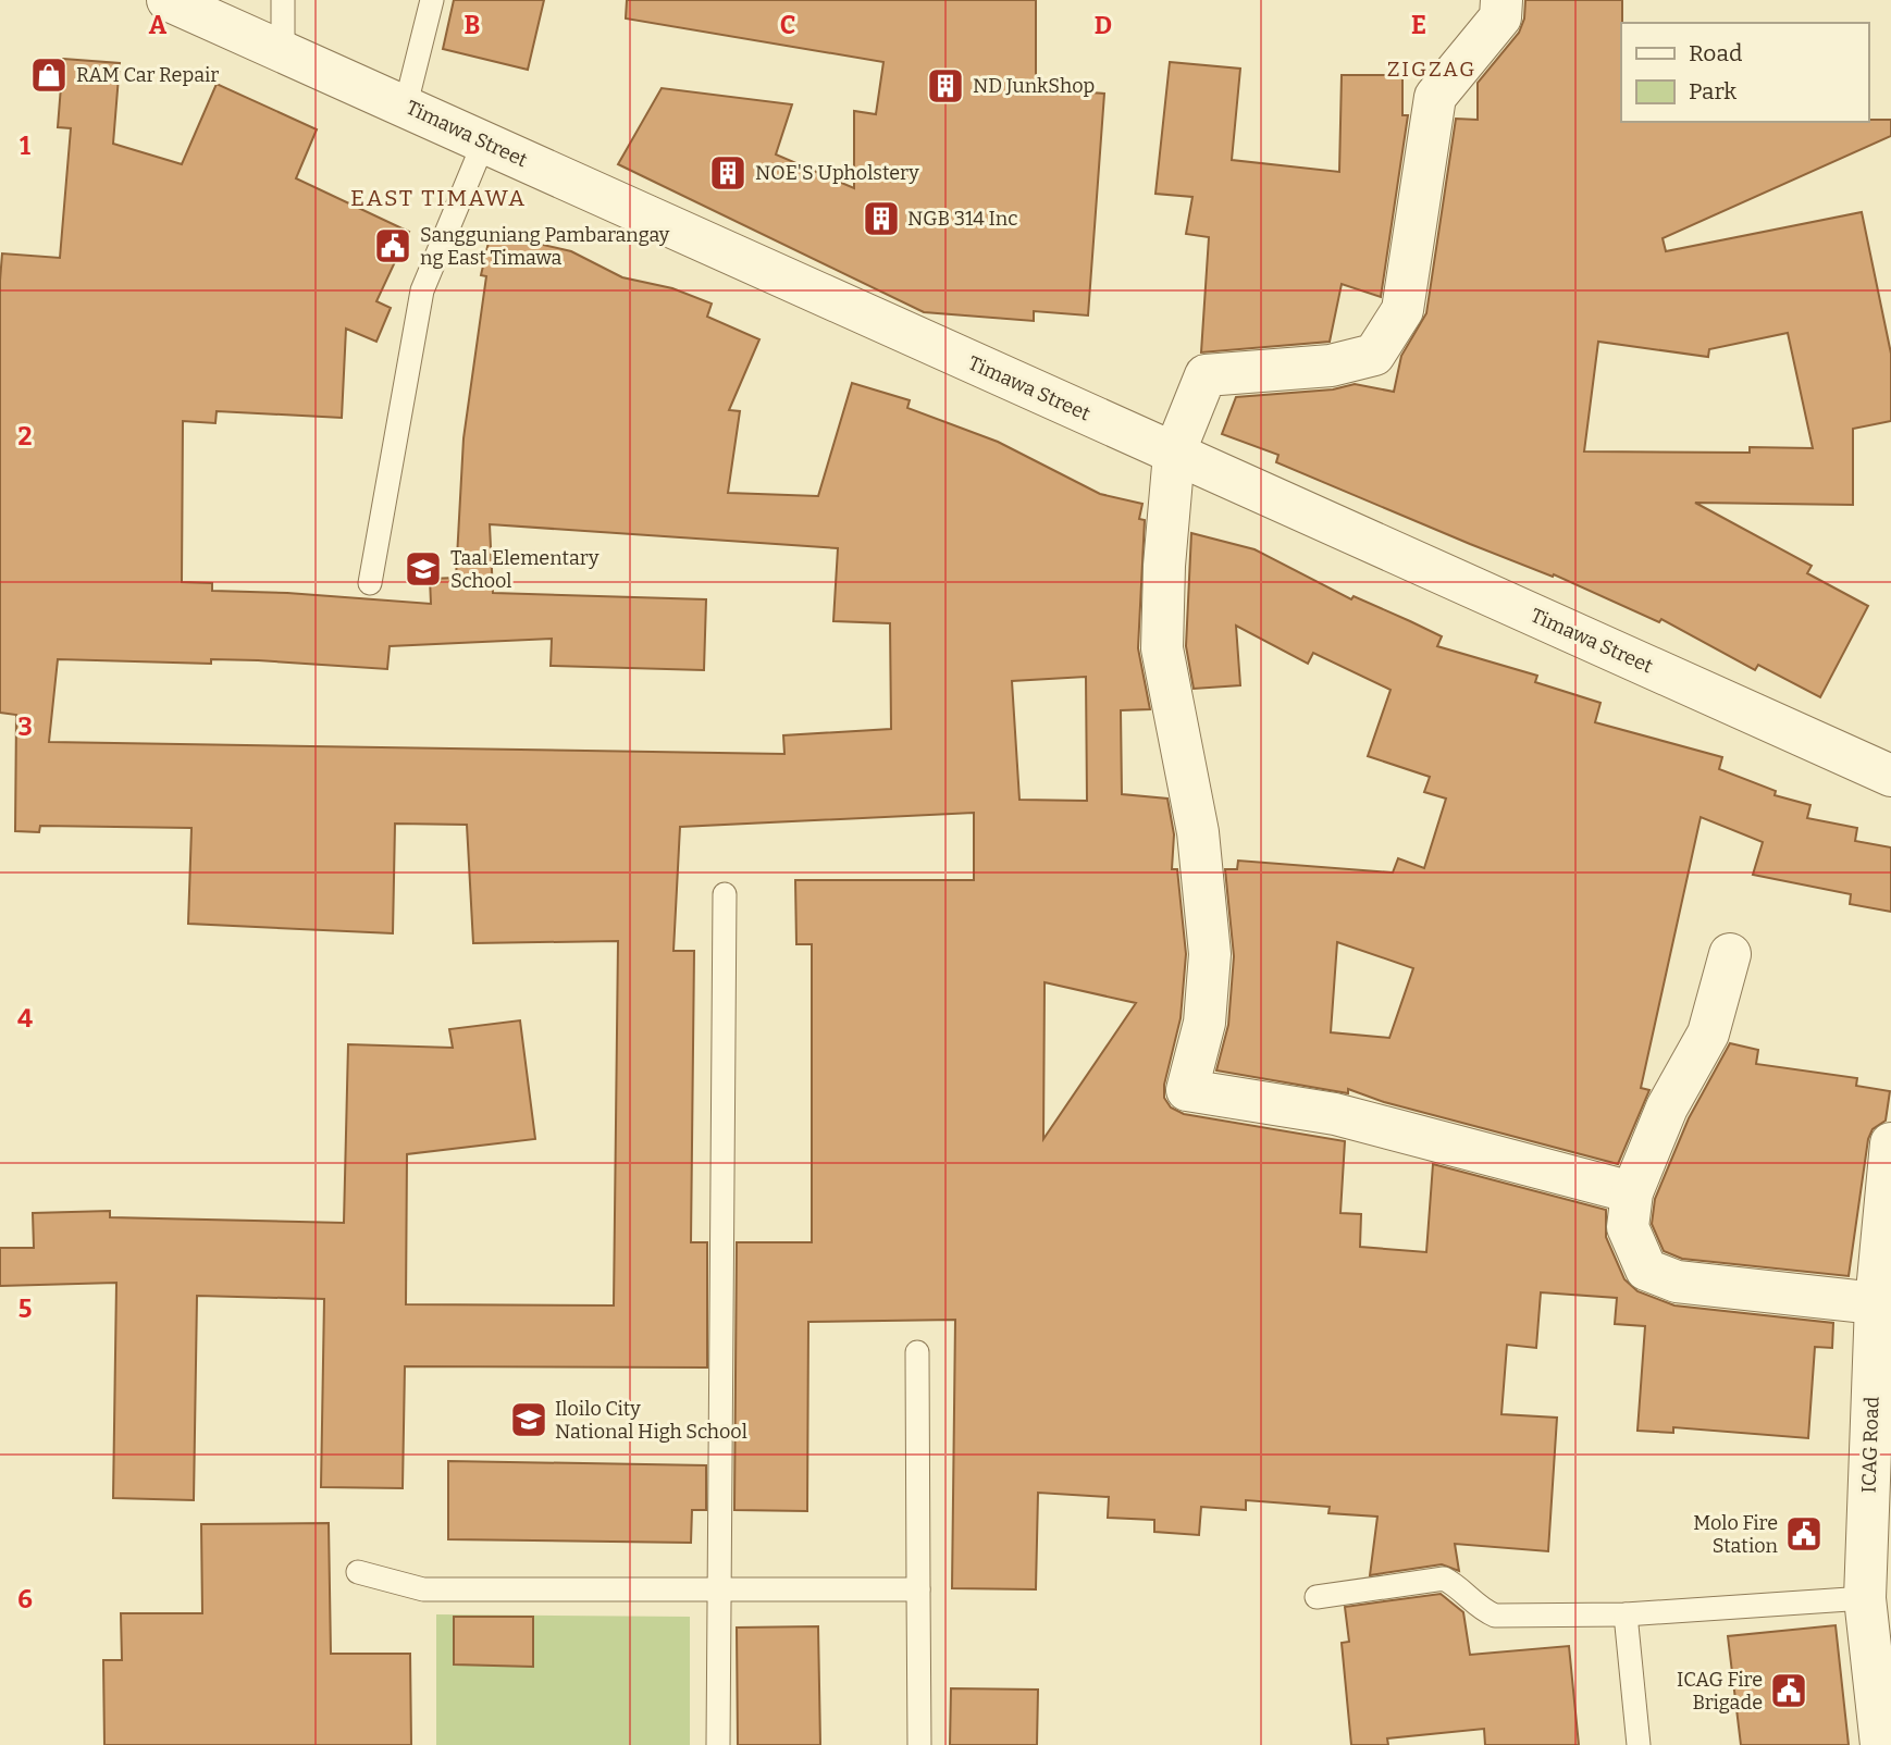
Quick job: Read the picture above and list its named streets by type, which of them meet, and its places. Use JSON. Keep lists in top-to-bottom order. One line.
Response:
{"streets":{"street":["Timawa Street","ICAG Road"]},"districts":["ZIGZAG","EAST TIMAWA"],"places":{"shop":["RAM Car Repair"],"building":["ND JunkShop","NOE'S Upholstery","NGB 314 Inc"],"public building":["Sangguniang Pambarangay ng East Timawa","Molo Fire Station","ICAG Fire Brigade"],"school or university":["Taal Elementary School","Iloilo City National High School"]},"legend":["Road","Park"],"grid":{"columns":["A","B","C","D","E"],"rows":["1","2","3","4","5","6"]}}
